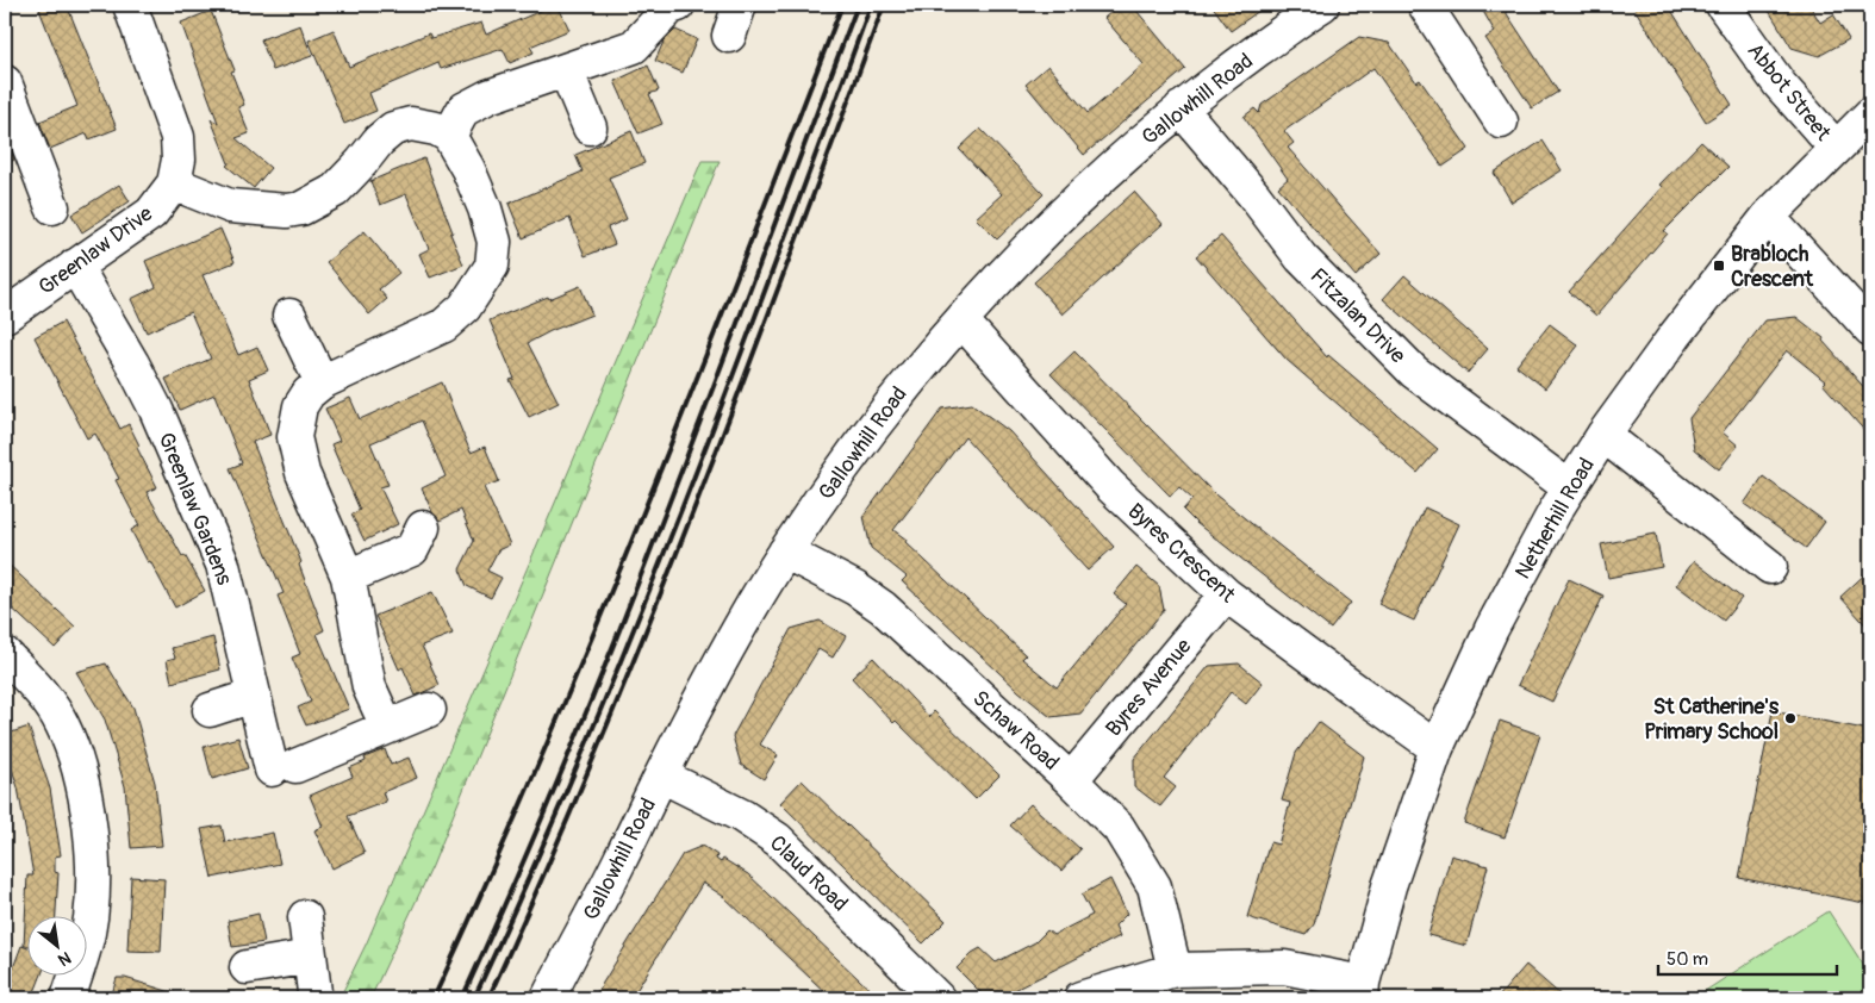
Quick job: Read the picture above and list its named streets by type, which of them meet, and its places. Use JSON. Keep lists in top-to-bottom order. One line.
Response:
{"streets":{"street":["Abbot Street","Gallowhill Road","Greenlaw Drive","Fitzalan Drive","Greenlaw Gardens","Netherhill Road","Byres Crescent","Byres Avenue","Schaw Road","Claud Road"]},"crossings":[["Abbot Street","Netherhill Road"],["Gallowhill Road","Fitzalan Drive"],["Gallowhill Road","Byres Crescent"],["Gallowhill Road","Schaw Road"],["Gallowhill Road","Claud Road"],["Greenlaw Drive","Greenlaw Gardens"],["Fitzalan Drive","Netherhill Road"],["Netherhill Road","Byres Crescent"],["Byres Crescent","Byres Avenue"],["Byres Avenue","Schaw Road"]],"places":{"transit":["Brabloch Crescent"],"other":["St Catherine's Primary School"]},"scale_bar":"50 m","north":"bottom right"}
